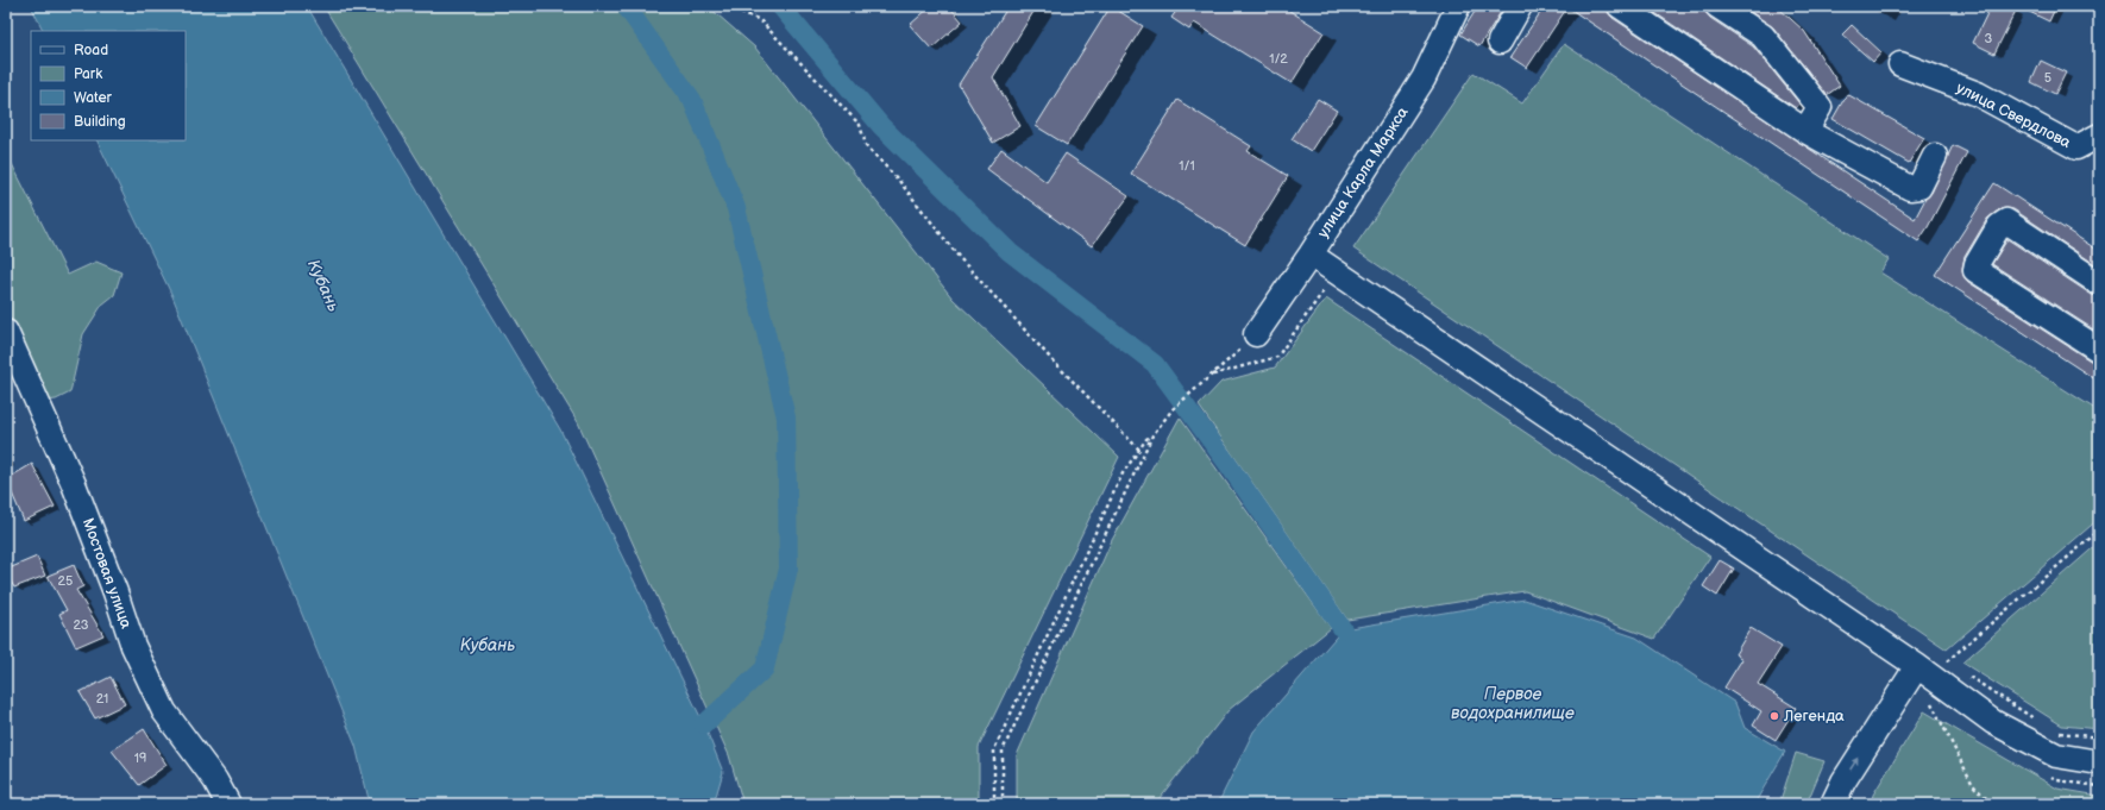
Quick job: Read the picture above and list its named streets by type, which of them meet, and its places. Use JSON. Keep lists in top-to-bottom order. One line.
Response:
{"streets":{"street":["улица Свердлова","улица Карла Маркса","Мостовая улица"]},"water":["Кубань","Первое водохранилище"],"places":["Легенда"],"house_numbers":["3","1/2","5","1/1","25","23","21","19"],"legend":["Road","Park","Water","Building"]}
